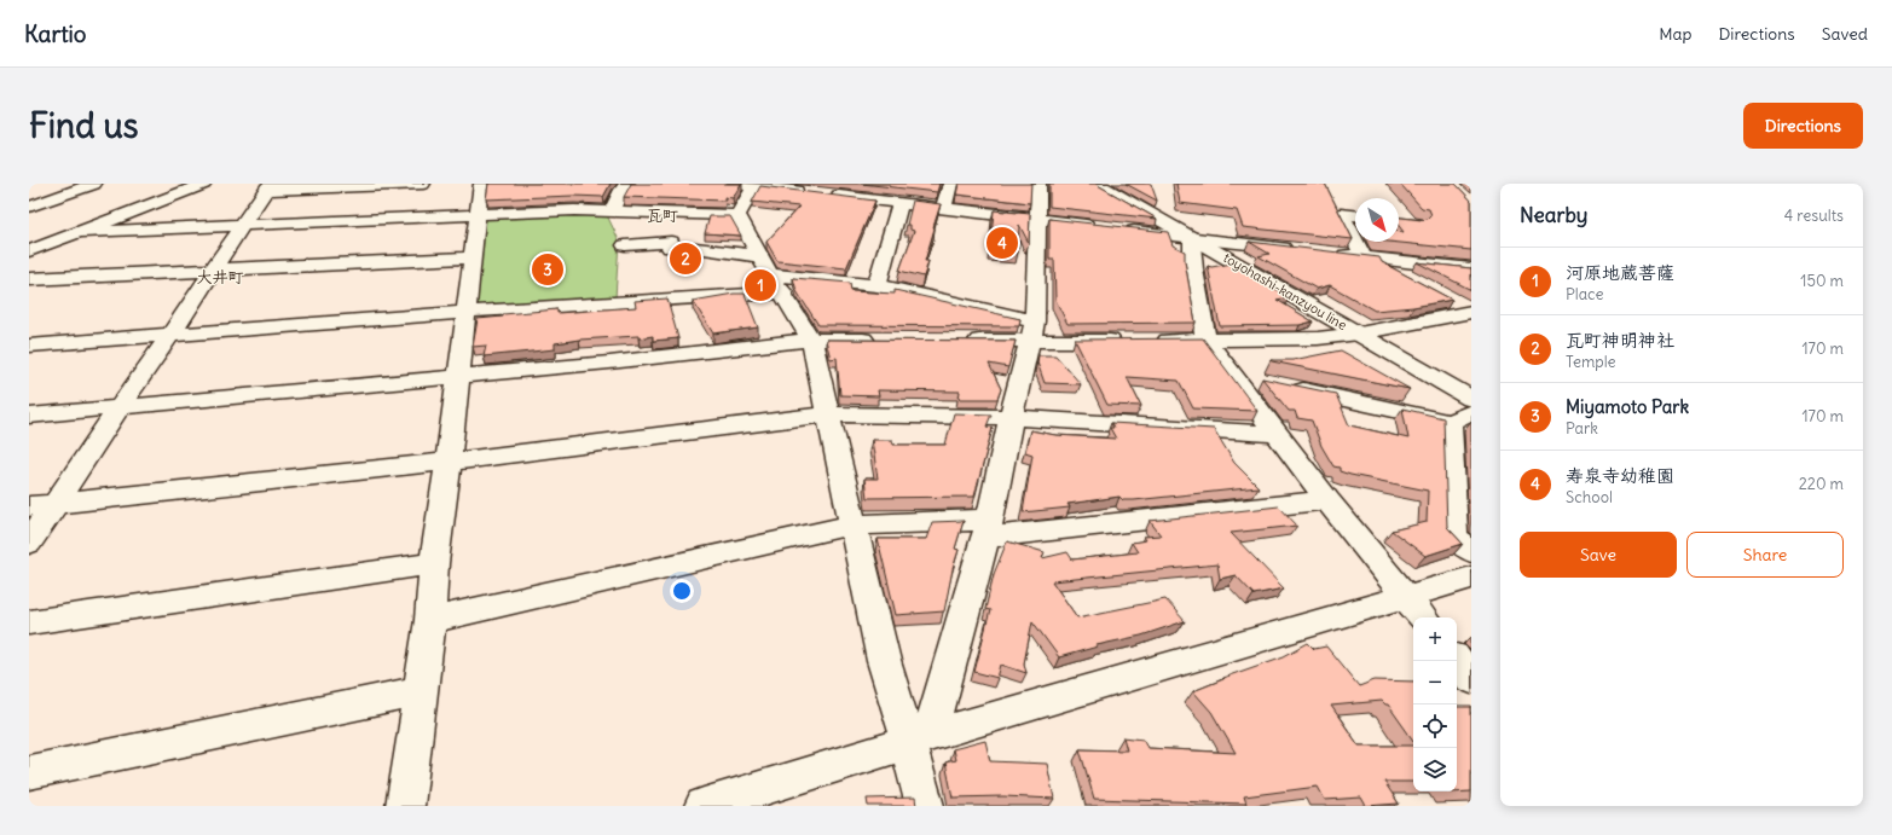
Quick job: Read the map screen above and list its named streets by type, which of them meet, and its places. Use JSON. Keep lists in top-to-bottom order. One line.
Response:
{"streets":{"street":["toyohashi-kanzyou line"]},"districts":["瓦町","大井町"],"north":"bottom right","page":{"header":"Kartio","nav":["Map","Directions","Saved"],"buttons":["Directions",["Save","Share"]],"title":"Find us","heading":["Nearby","4 results"],"pins":["4","2","3","1"],"list":[{"mark":"1","name":"河原地蔵菩薩","note":"Place","value":"150 m"},{"mark":"2","name":"瓦町神明神社","note":"Temple","value":"170 m"},{"mark":"3","name":"Miyamoto Park","note":"Park","value":"170 m"},{"mark":"4","name":"寿泉寺幼稚園","note":"School","value":"220 m"}],"map_buttons":["+","−"]}}
